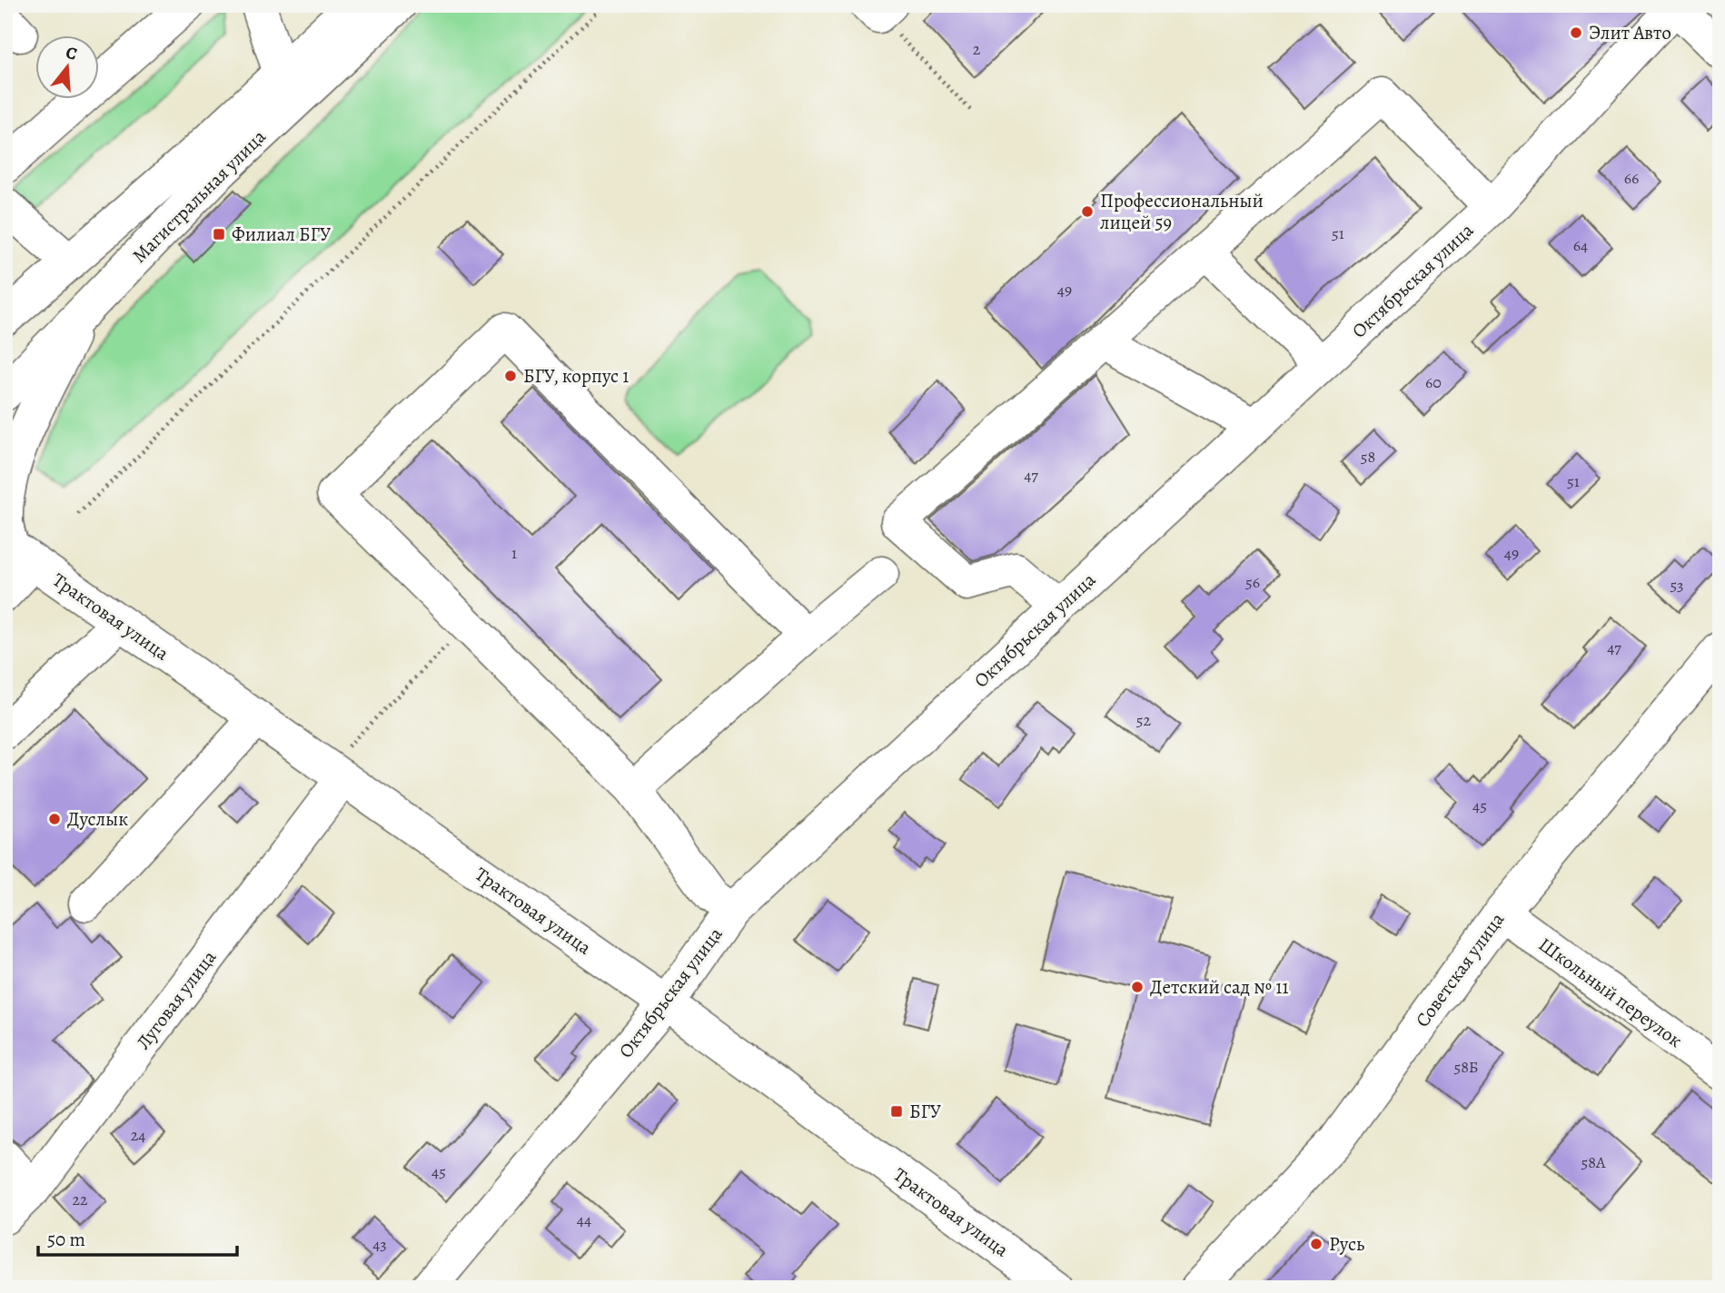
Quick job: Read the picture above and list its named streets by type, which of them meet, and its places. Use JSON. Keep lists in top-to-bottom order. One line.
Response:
{"streets":{"street":["Магистральная улица","Октябрьская улица","Трактовая улица","Советская улица","Школьный переулок","Луговая улица"]},"crossings":[["Октябрьская улица","Трактовая улица"],["Трактовая улица","Луговая улица"],["Советская улица","Школьный переулок"]],"places":{"other":["Элит Авто","Профессиональный лицей 59","БГУ, корпус 1","Дуслык","Детский сад № 11","Русь"],"transit":["Филиал БГУ","БГУ"]},"house_numbers":["2","66","51","64","49","60","58","47","51","1","49","56","53","47","52","45","58Б","24","58А","45","22","44","43"],"scale_bar":"50 m","north":"top"}
